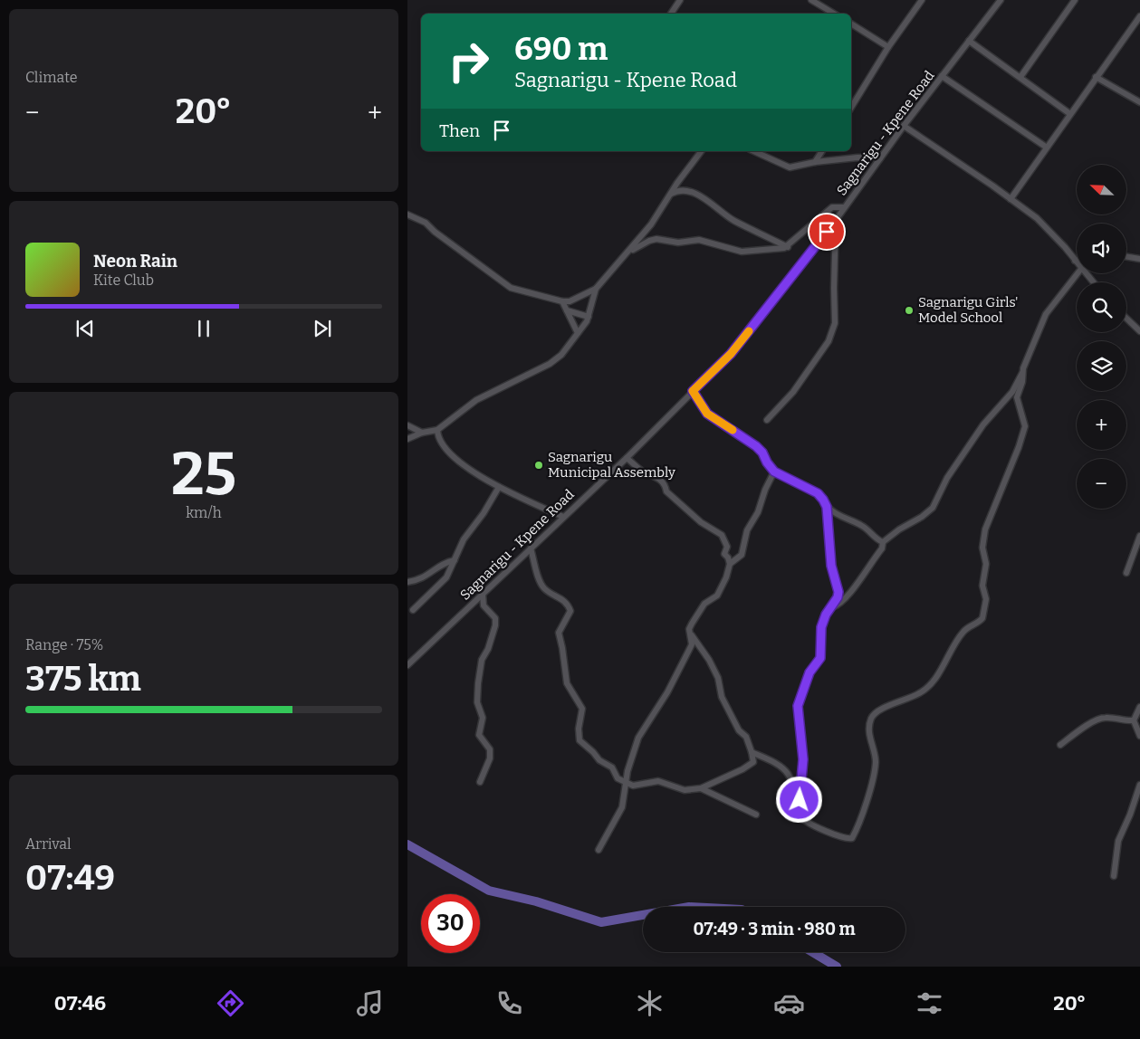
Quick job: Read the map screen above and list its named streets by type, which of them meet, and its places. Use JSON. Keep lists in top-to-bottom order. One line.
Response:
{"streets":{"street":["Sagnarigu - Kpene Road"]},"places":["Sagnarigu Girls' Model School","Sagnarigu Municipal Assembly"],"north":"top left","page":{"tile":["Climate",["25","km/h"],["Range · 75%","375 km"],["Arrival","07:49"]],"turn":["690 m","Sagnarigu - Kpene Road"],"heat":["−","20°","+"],"then":"Then","map_buttons":["+","−"],"song":["Neon Rain","Kite Club"],"limit":"30","trip":"07:49 · 3 min · 980 m","tabs":["07:46","20°"]}}
